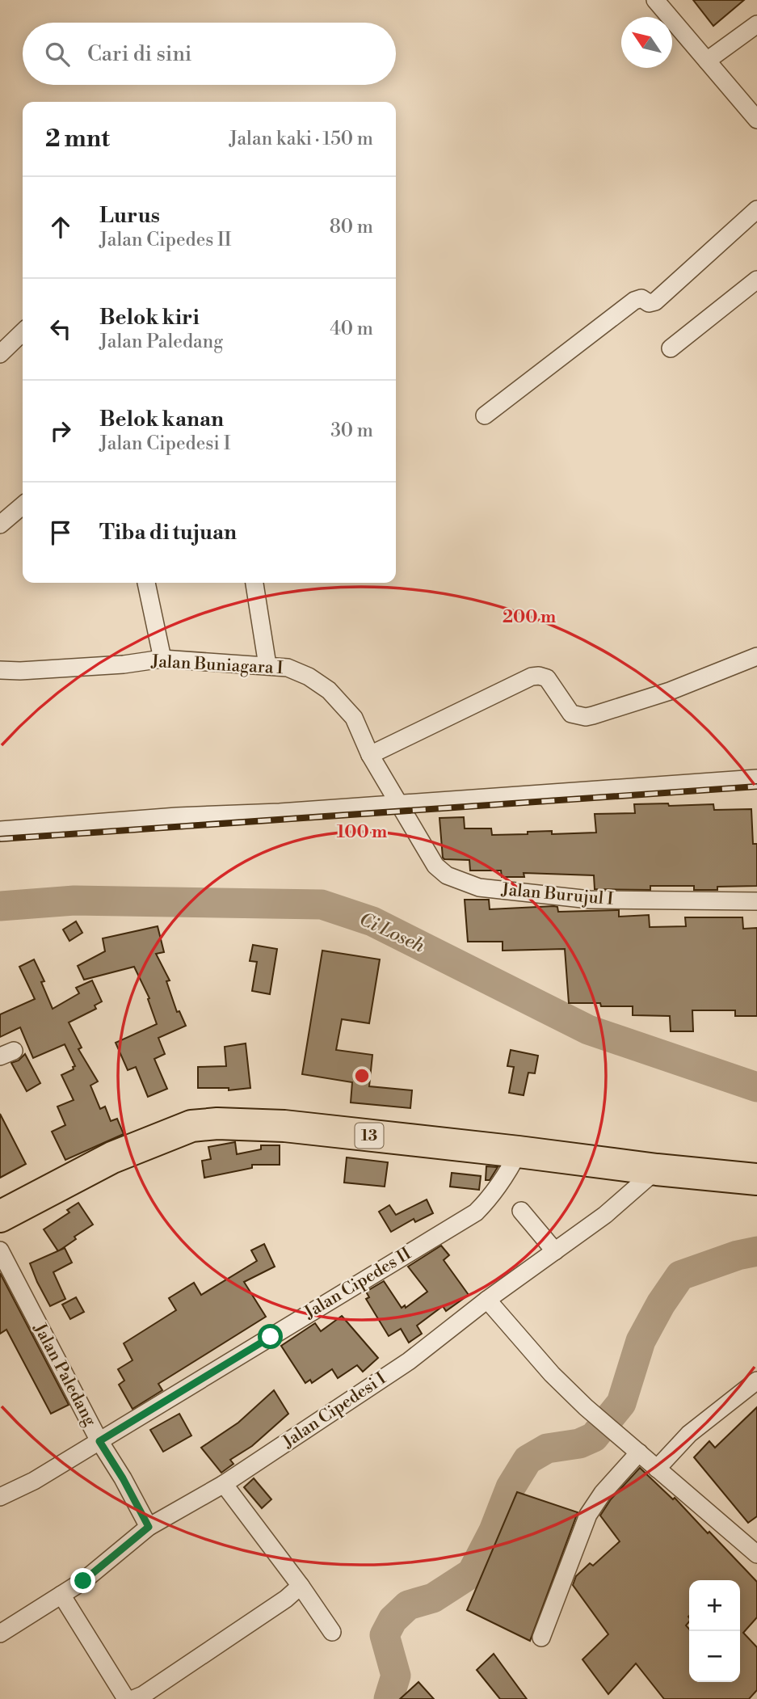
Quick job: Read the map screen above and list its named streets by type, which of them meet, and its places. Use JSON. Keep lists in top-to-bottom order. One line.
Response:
{"streets":{"highway":["13"],"street":["Jalan Buniagara I","Jalan Burujul I","Jalan Cipedes II","Jalan Paledang","Jalan Cipedesi I"]},"crossings":[["Jalan Buniagara I","Jalan Burujul I"],["13","Jalan Cipedes II"],["13","Jalan Cipedesi I"],["Jalan Cipedes II","Jalan Paledang"],["Jalan Paledang","Jalan Cipedesi I"]],"water":["Ci Loseh"],"north":"top left","page":{"search":"Cari di sini","heading":["2 mnt","Jalan kaki · 150 m"],"list":[["Lurus","Jalan Cipedes II","80 m"],["Belok kiri","Jalan Paledang","40 m"],["Belok kanan","Jalan Cipedesi I","30 m"],"Tiba di tujuan"],"map_buttons":["+","−"]},"rings":["200 m","100 m"]}
